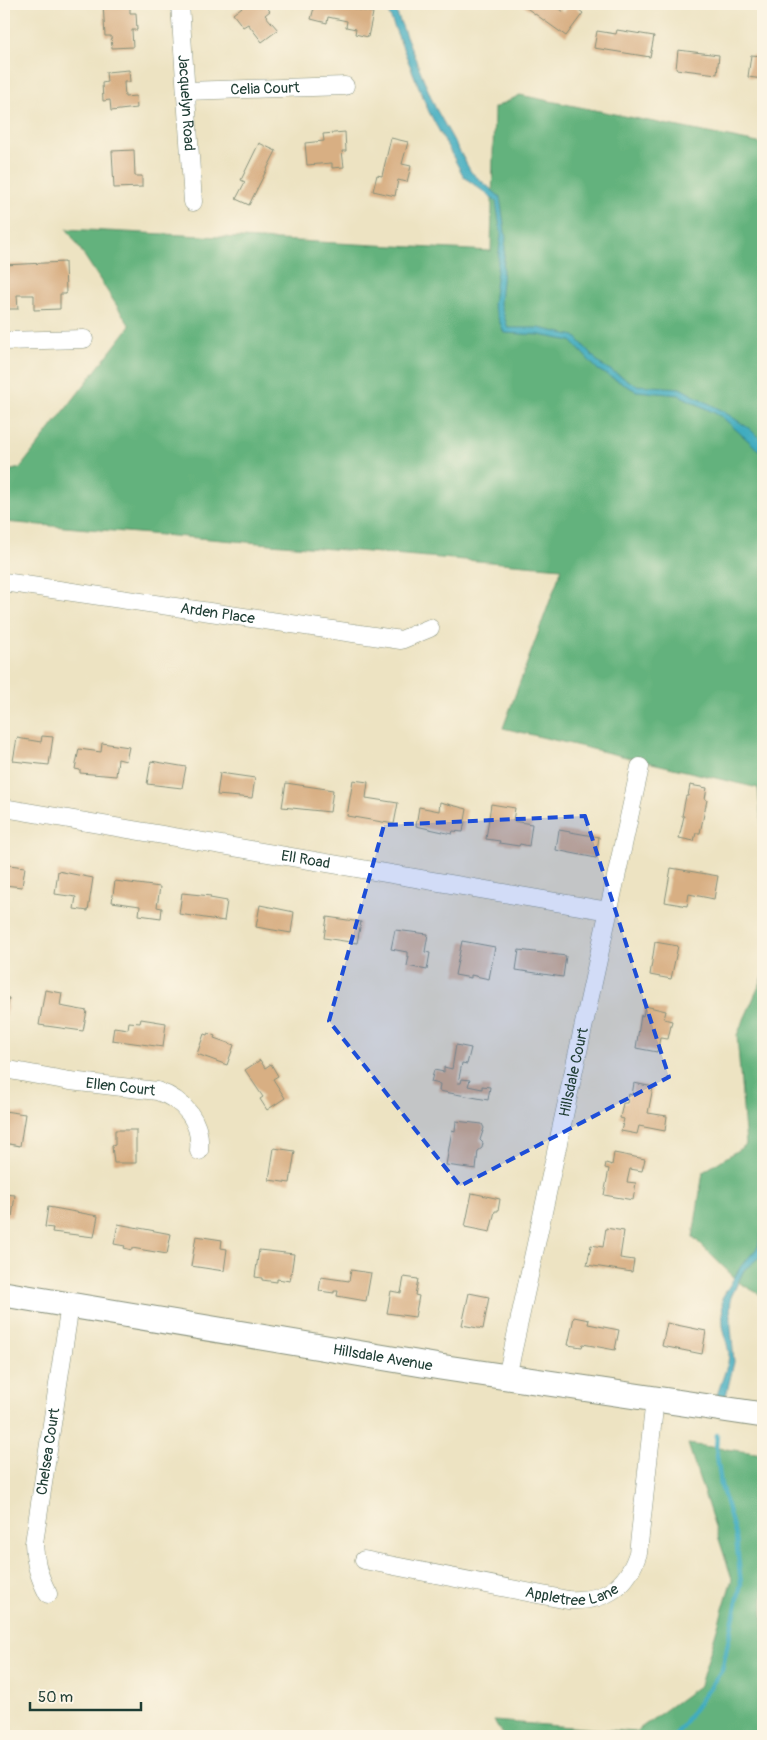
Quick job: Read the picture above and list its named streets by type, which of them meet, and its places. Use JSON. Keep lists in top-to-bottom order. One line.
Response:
{"streets":{"street":["Celia Court","Jacquelyn Road","Arden Place","Ell Road","Hillsdale Court","Ellen Court","Hillsdale Avenue","Chelsea Court","Appletree Lane"]},"crossings":[["Celia Court","Jacquelyn Road"],["Ell Road","Hillsdale Court"],["Hillsdale Court","Hillsdale Avenue"],["Hillsdale Avenue","Chelsea Court"],["Hillsdale Avenue","Appletree Lane"]],"scale_bar":"50 m"}
